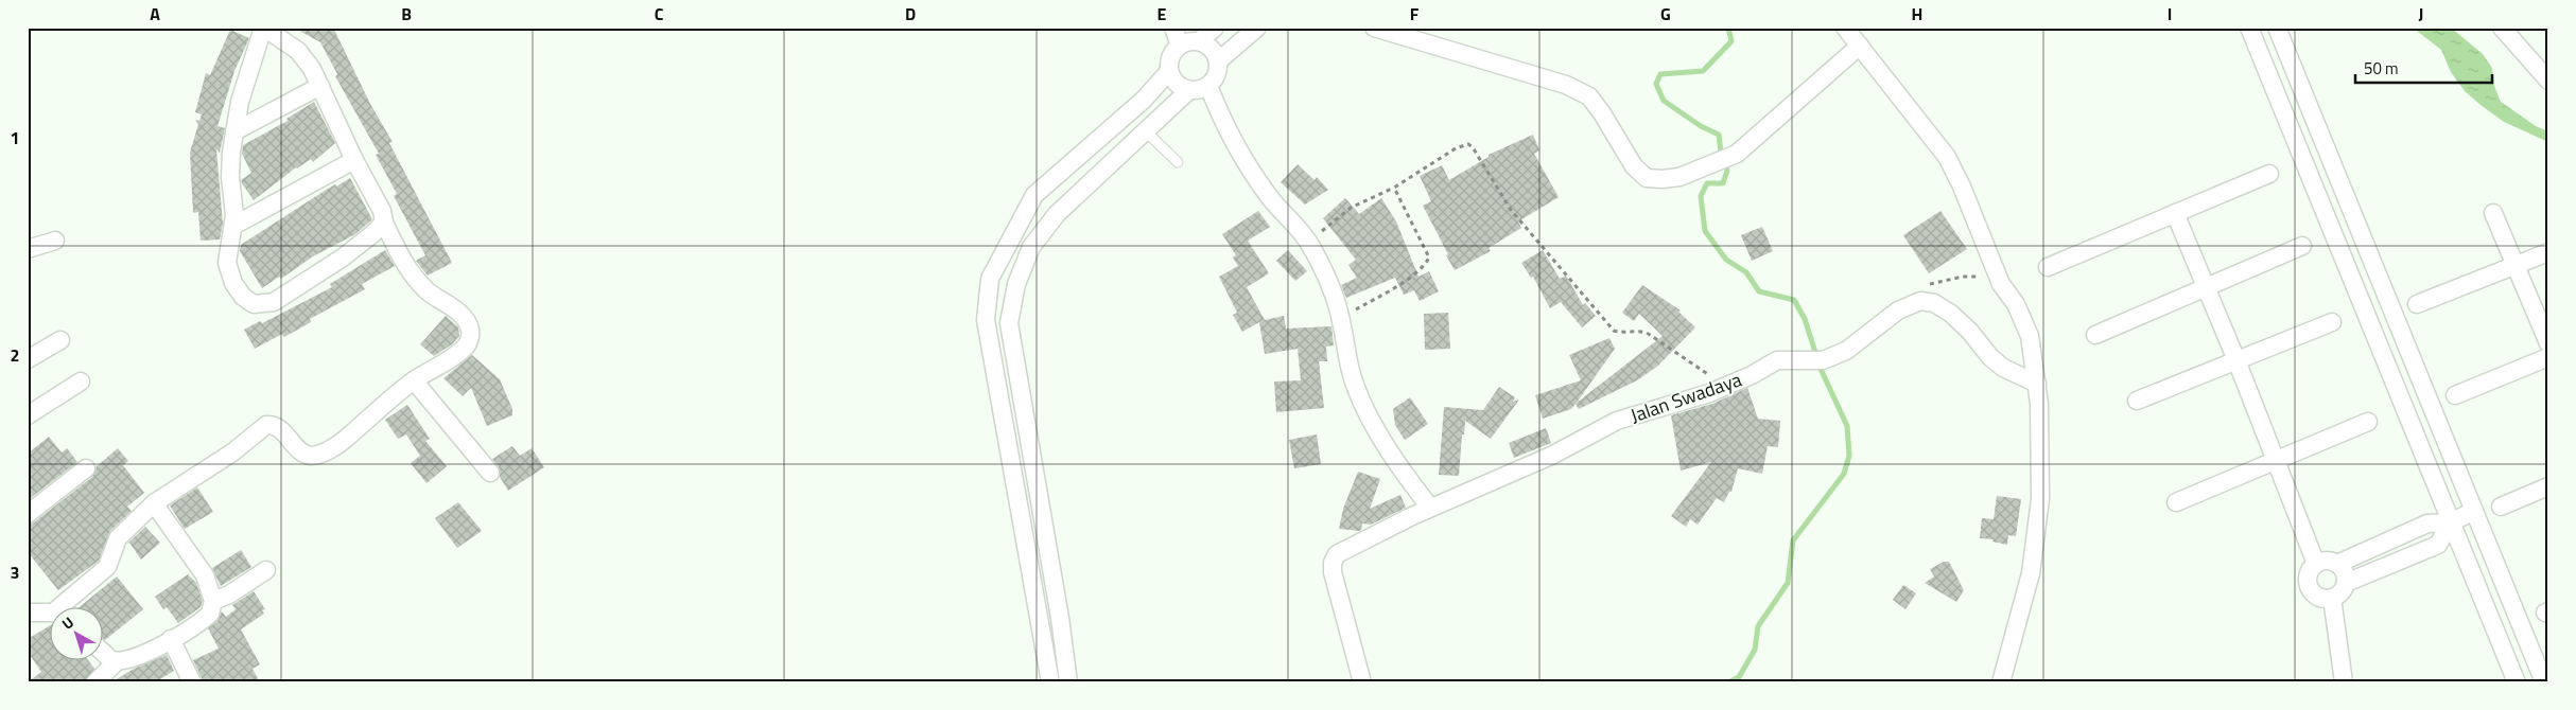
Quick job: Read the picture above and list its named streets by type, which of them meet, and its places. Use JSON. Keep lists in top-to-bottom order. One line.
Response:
{"streets":{"street":["Jalan Swadaya"]},"scale_bar":"50 m","north":"top left","grid":{"columns":["A","B","C","D","E","F","G","H","I","J"],"rows":["1","2","3"]}}
